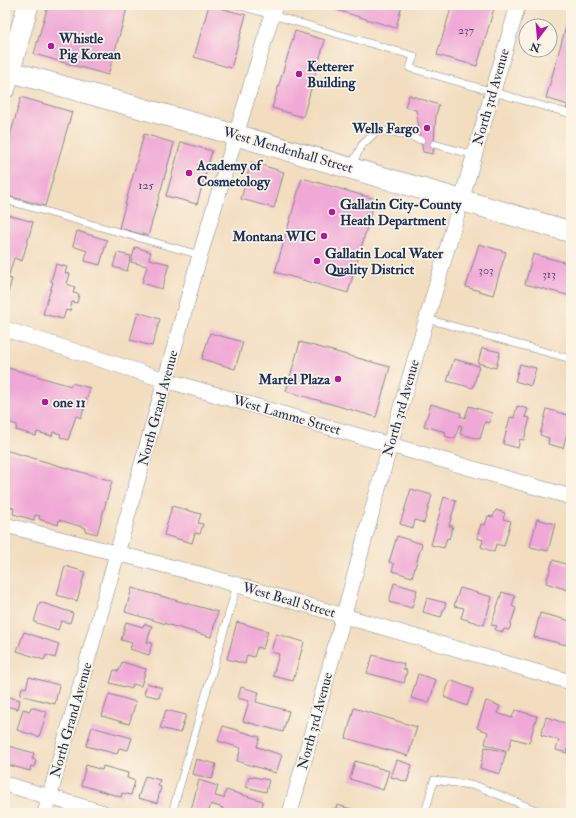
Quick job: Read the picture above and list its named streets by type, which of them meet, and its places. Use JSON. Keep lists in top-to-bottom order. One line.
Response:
{"streets":{"street":["North 3rd Avenue","West Mendenhall Street","North Grand Avenue","West Lamme Street","West Beall Street"]},"crossings":[["North 3rd Avenue","West Mendenhall Street"],["North 3rd Avenue","West Lamme Street"],["North 3rd Avenue","West Beall Street"],["West Mendenhall Street","North Grand Avenue"],["North Grand Avenue","West Lamme Street"],["North Grand Avenue","West Beall Street"]],"places":["Whistle Pig Korean","Ketterer Building","Wells Fargo","Academy of Cosmetology","Gallatin City-County Heath Department","Montana WIC","Gallatin Local Water Quality District","Martel Plaza","one 11"],"house_numbers":["237","125","303","313"],"north":"bottom"}
